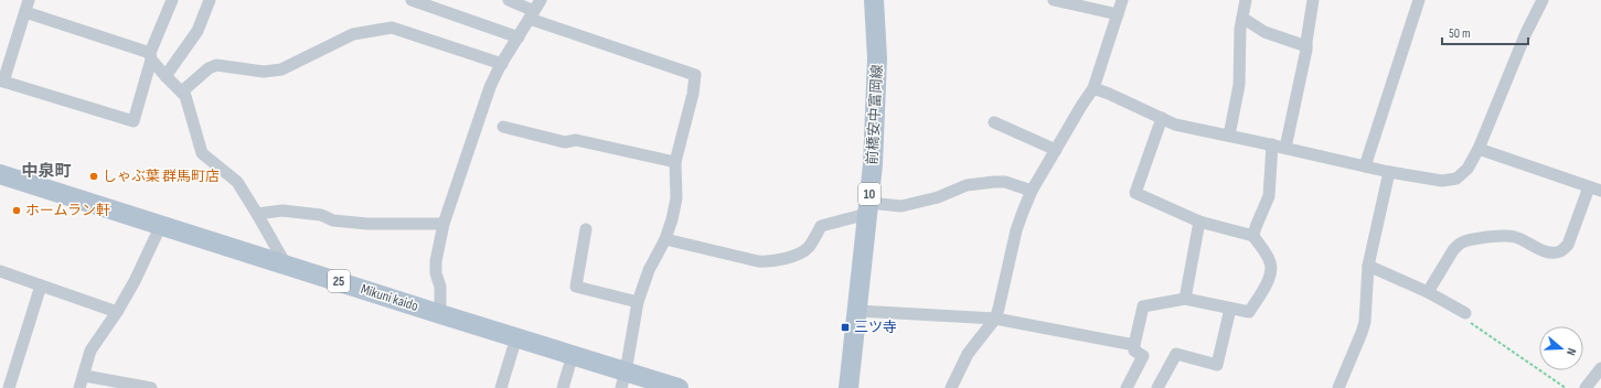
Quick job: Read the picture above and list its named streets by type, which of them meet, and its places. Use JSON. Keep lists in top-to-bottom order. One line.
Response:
{"streets":{"main road":["前橋安中富岡線","10","25","Mikuni kaido"]},"districts":["中泉町"],"places":{"other":["しゃぶ葉 群馬町店","ホームラン軒"],"transit":["三ツ寺"]},"scale_bar":"50 m","north":"right"}
